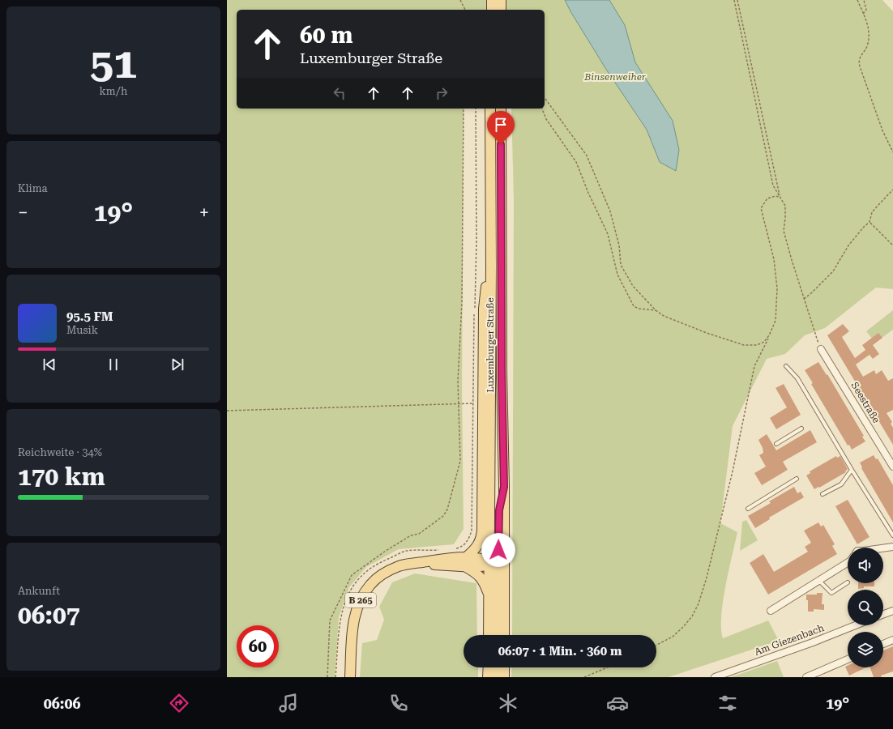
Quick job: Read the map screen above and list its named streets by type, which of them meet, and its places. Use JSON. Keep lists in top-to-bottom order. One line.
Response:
{"streets":{"main road":["Luxemburger Straße","B 265"],"street":["Seestraße","Am Giezenbach"]},"parks":["Binsenweiher"],"page":{"tile":[["51","km/h"],"Klima",["Reichweite · 34%","170 km"],["Ankunft","06:07"]],"turn":["60 m","Luxemburger Straße"],"heat":["−","19°","+"],"song":["95.5 FM","Musik"],"limit":"60","trip":"06:07 · 1 Min. · 360 m","tabs":["06:06","19°"]}}
